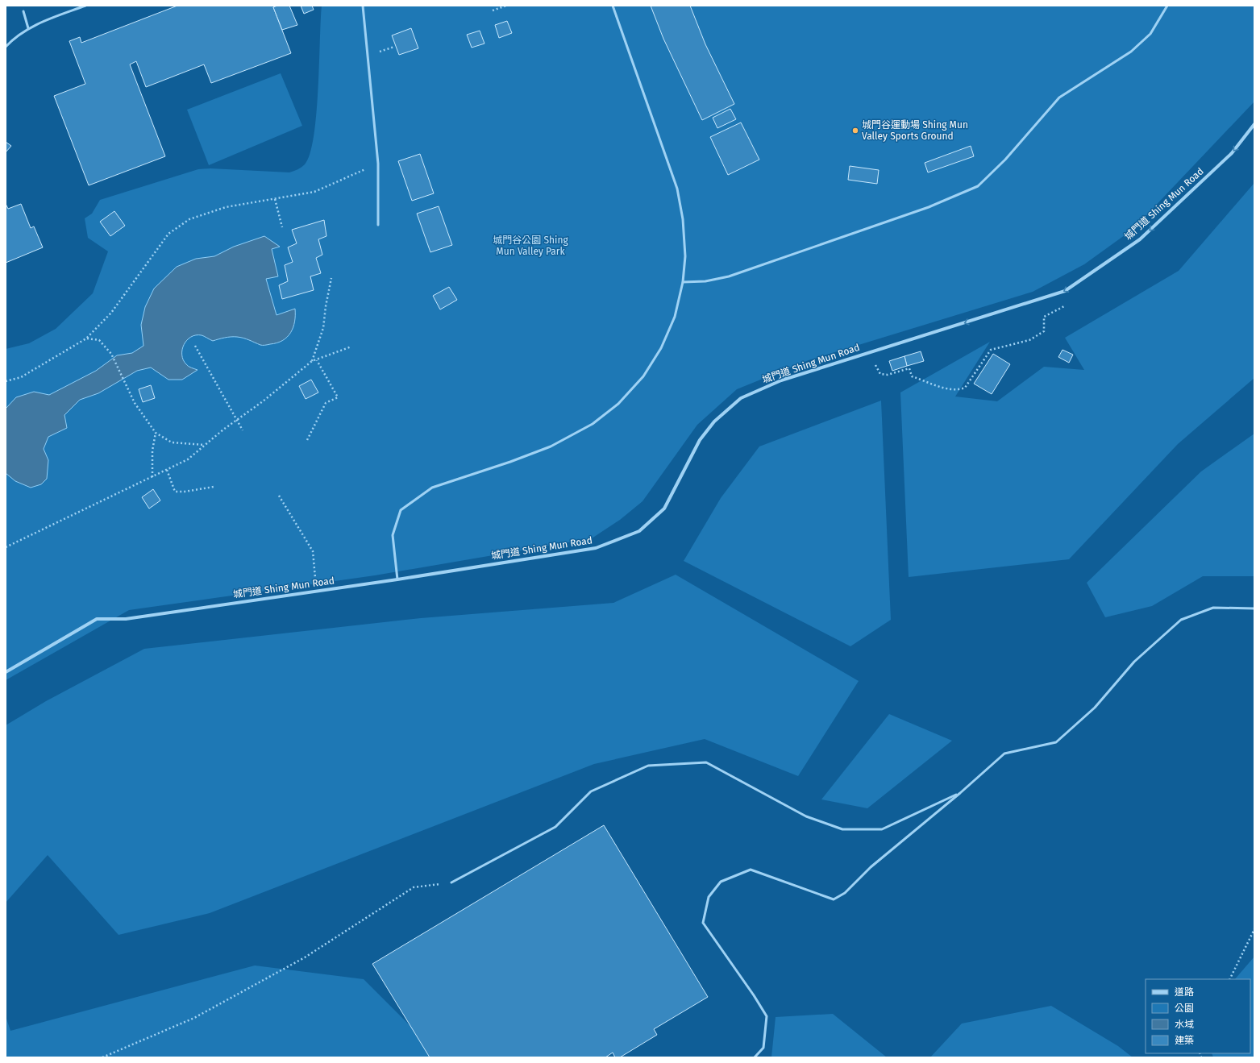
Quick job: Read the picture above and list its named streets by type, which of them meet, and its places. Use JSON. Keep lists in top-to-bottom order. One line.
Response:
{"streets":{"street":["城門道 Shing Mun Road"]},"parks":["城門谷公園 Shing Mun Valley Park"],"places":["城門谷運動場 Shing Mun Valley Sports Ground"],"legend":["道路","公園","水域","建築"]}
